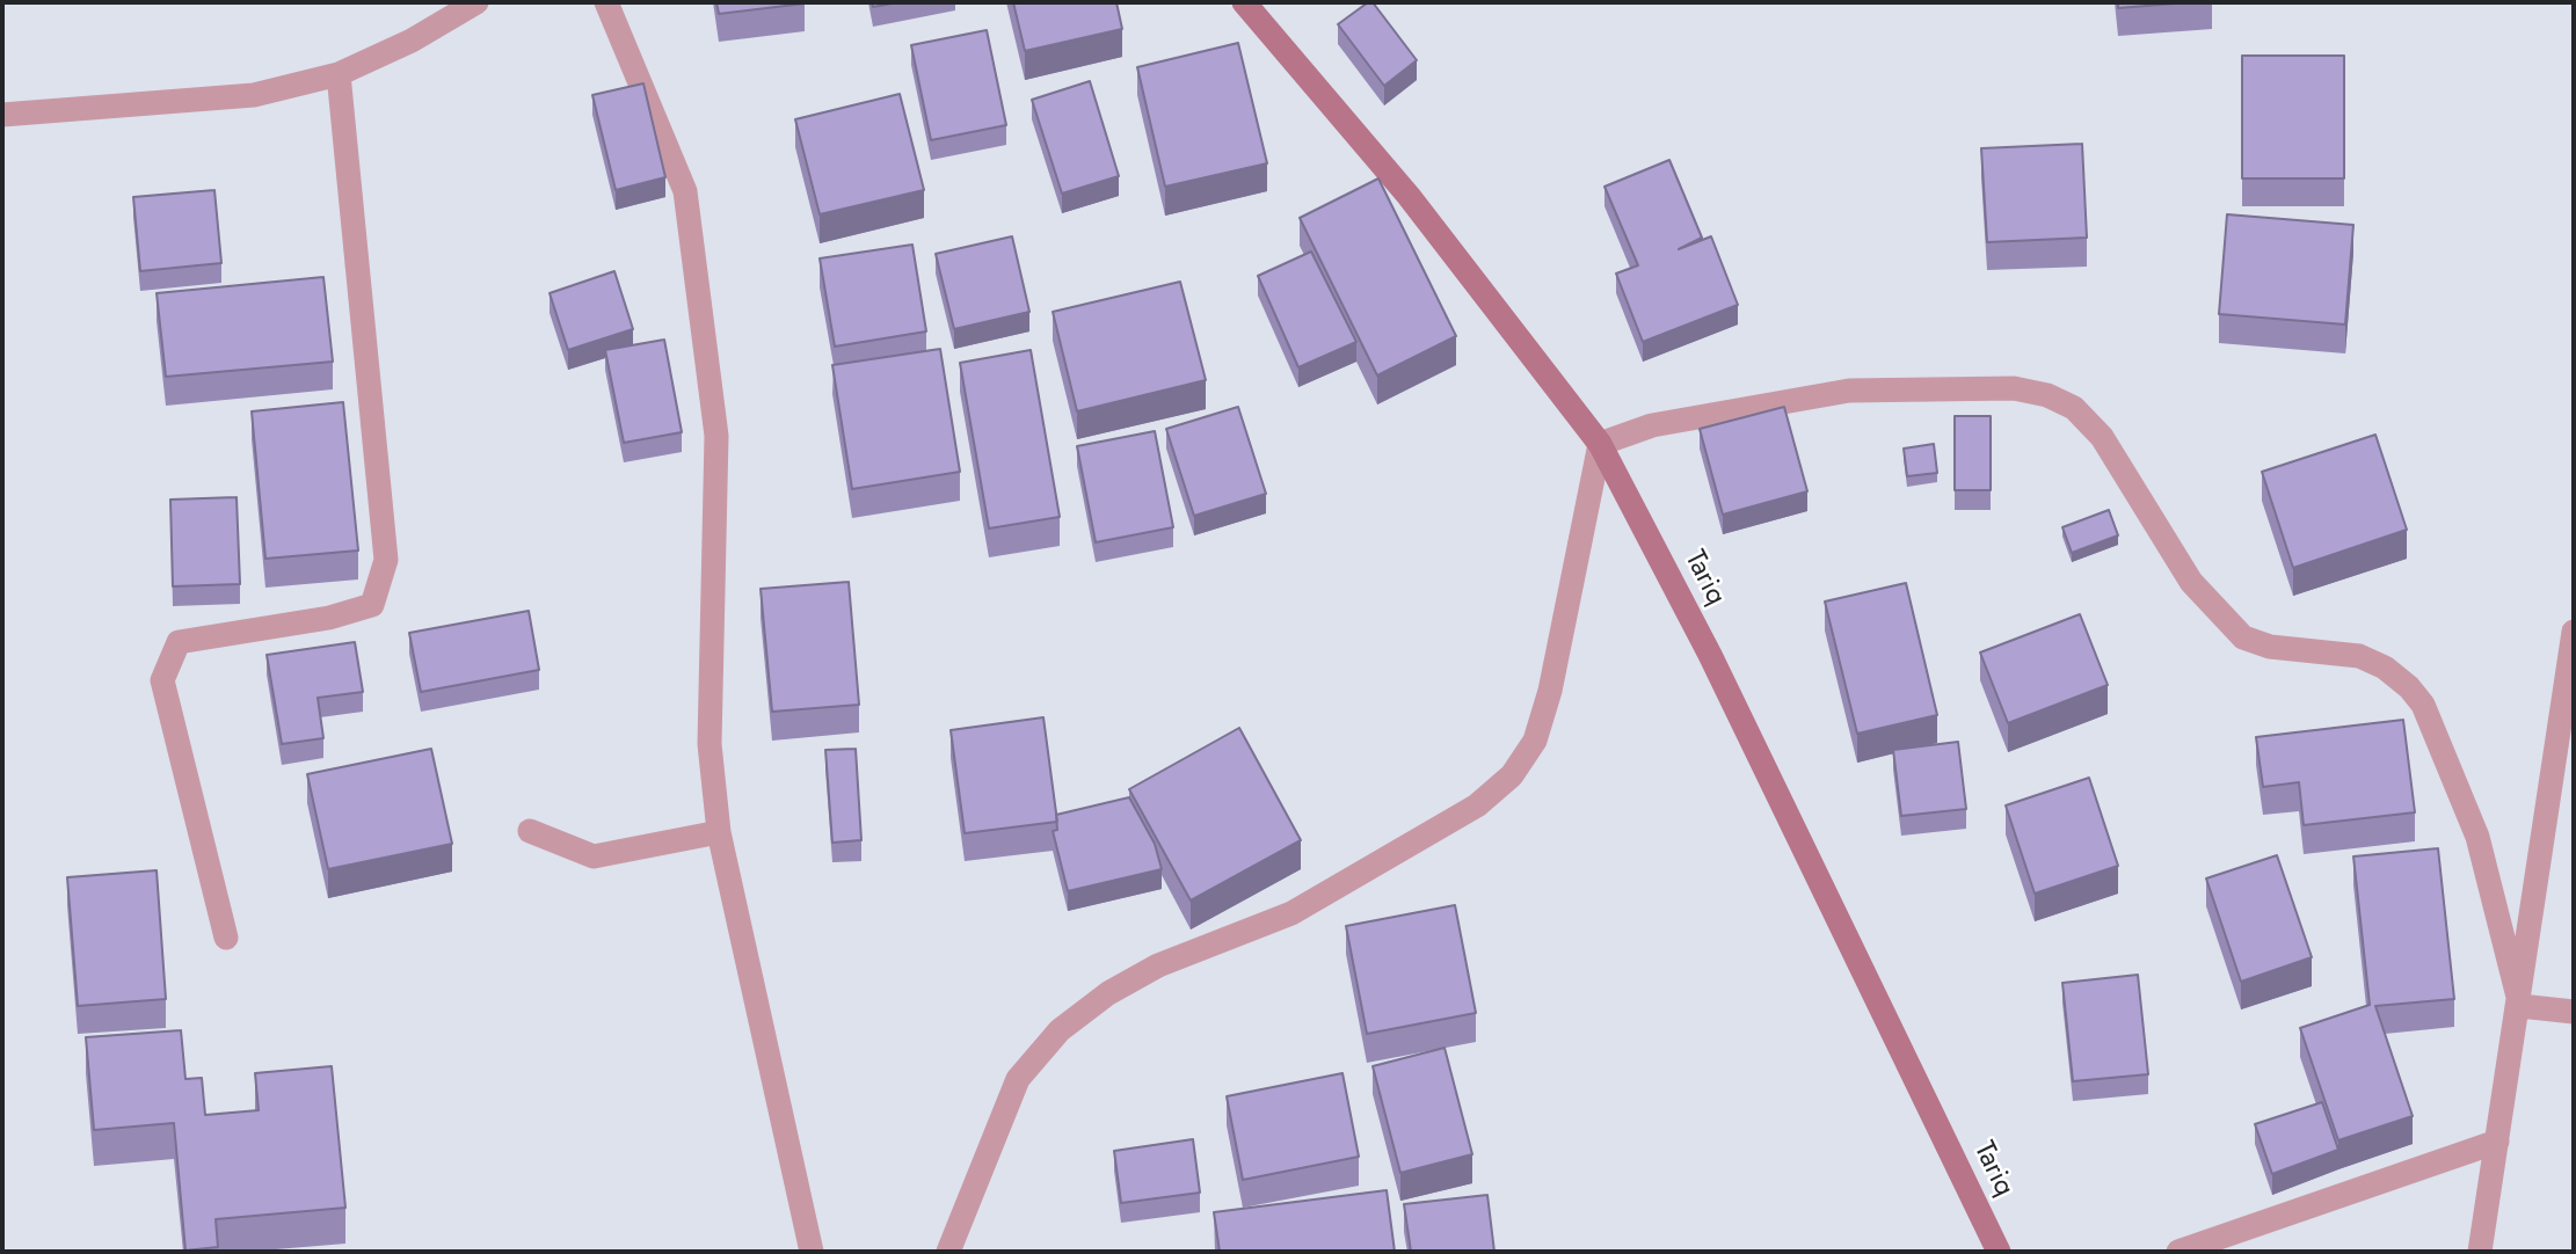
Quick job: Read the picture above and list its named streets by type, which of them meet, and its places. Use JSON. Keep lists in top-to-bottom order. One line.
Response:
{"streets":{"main road":["Tariq"]}}
